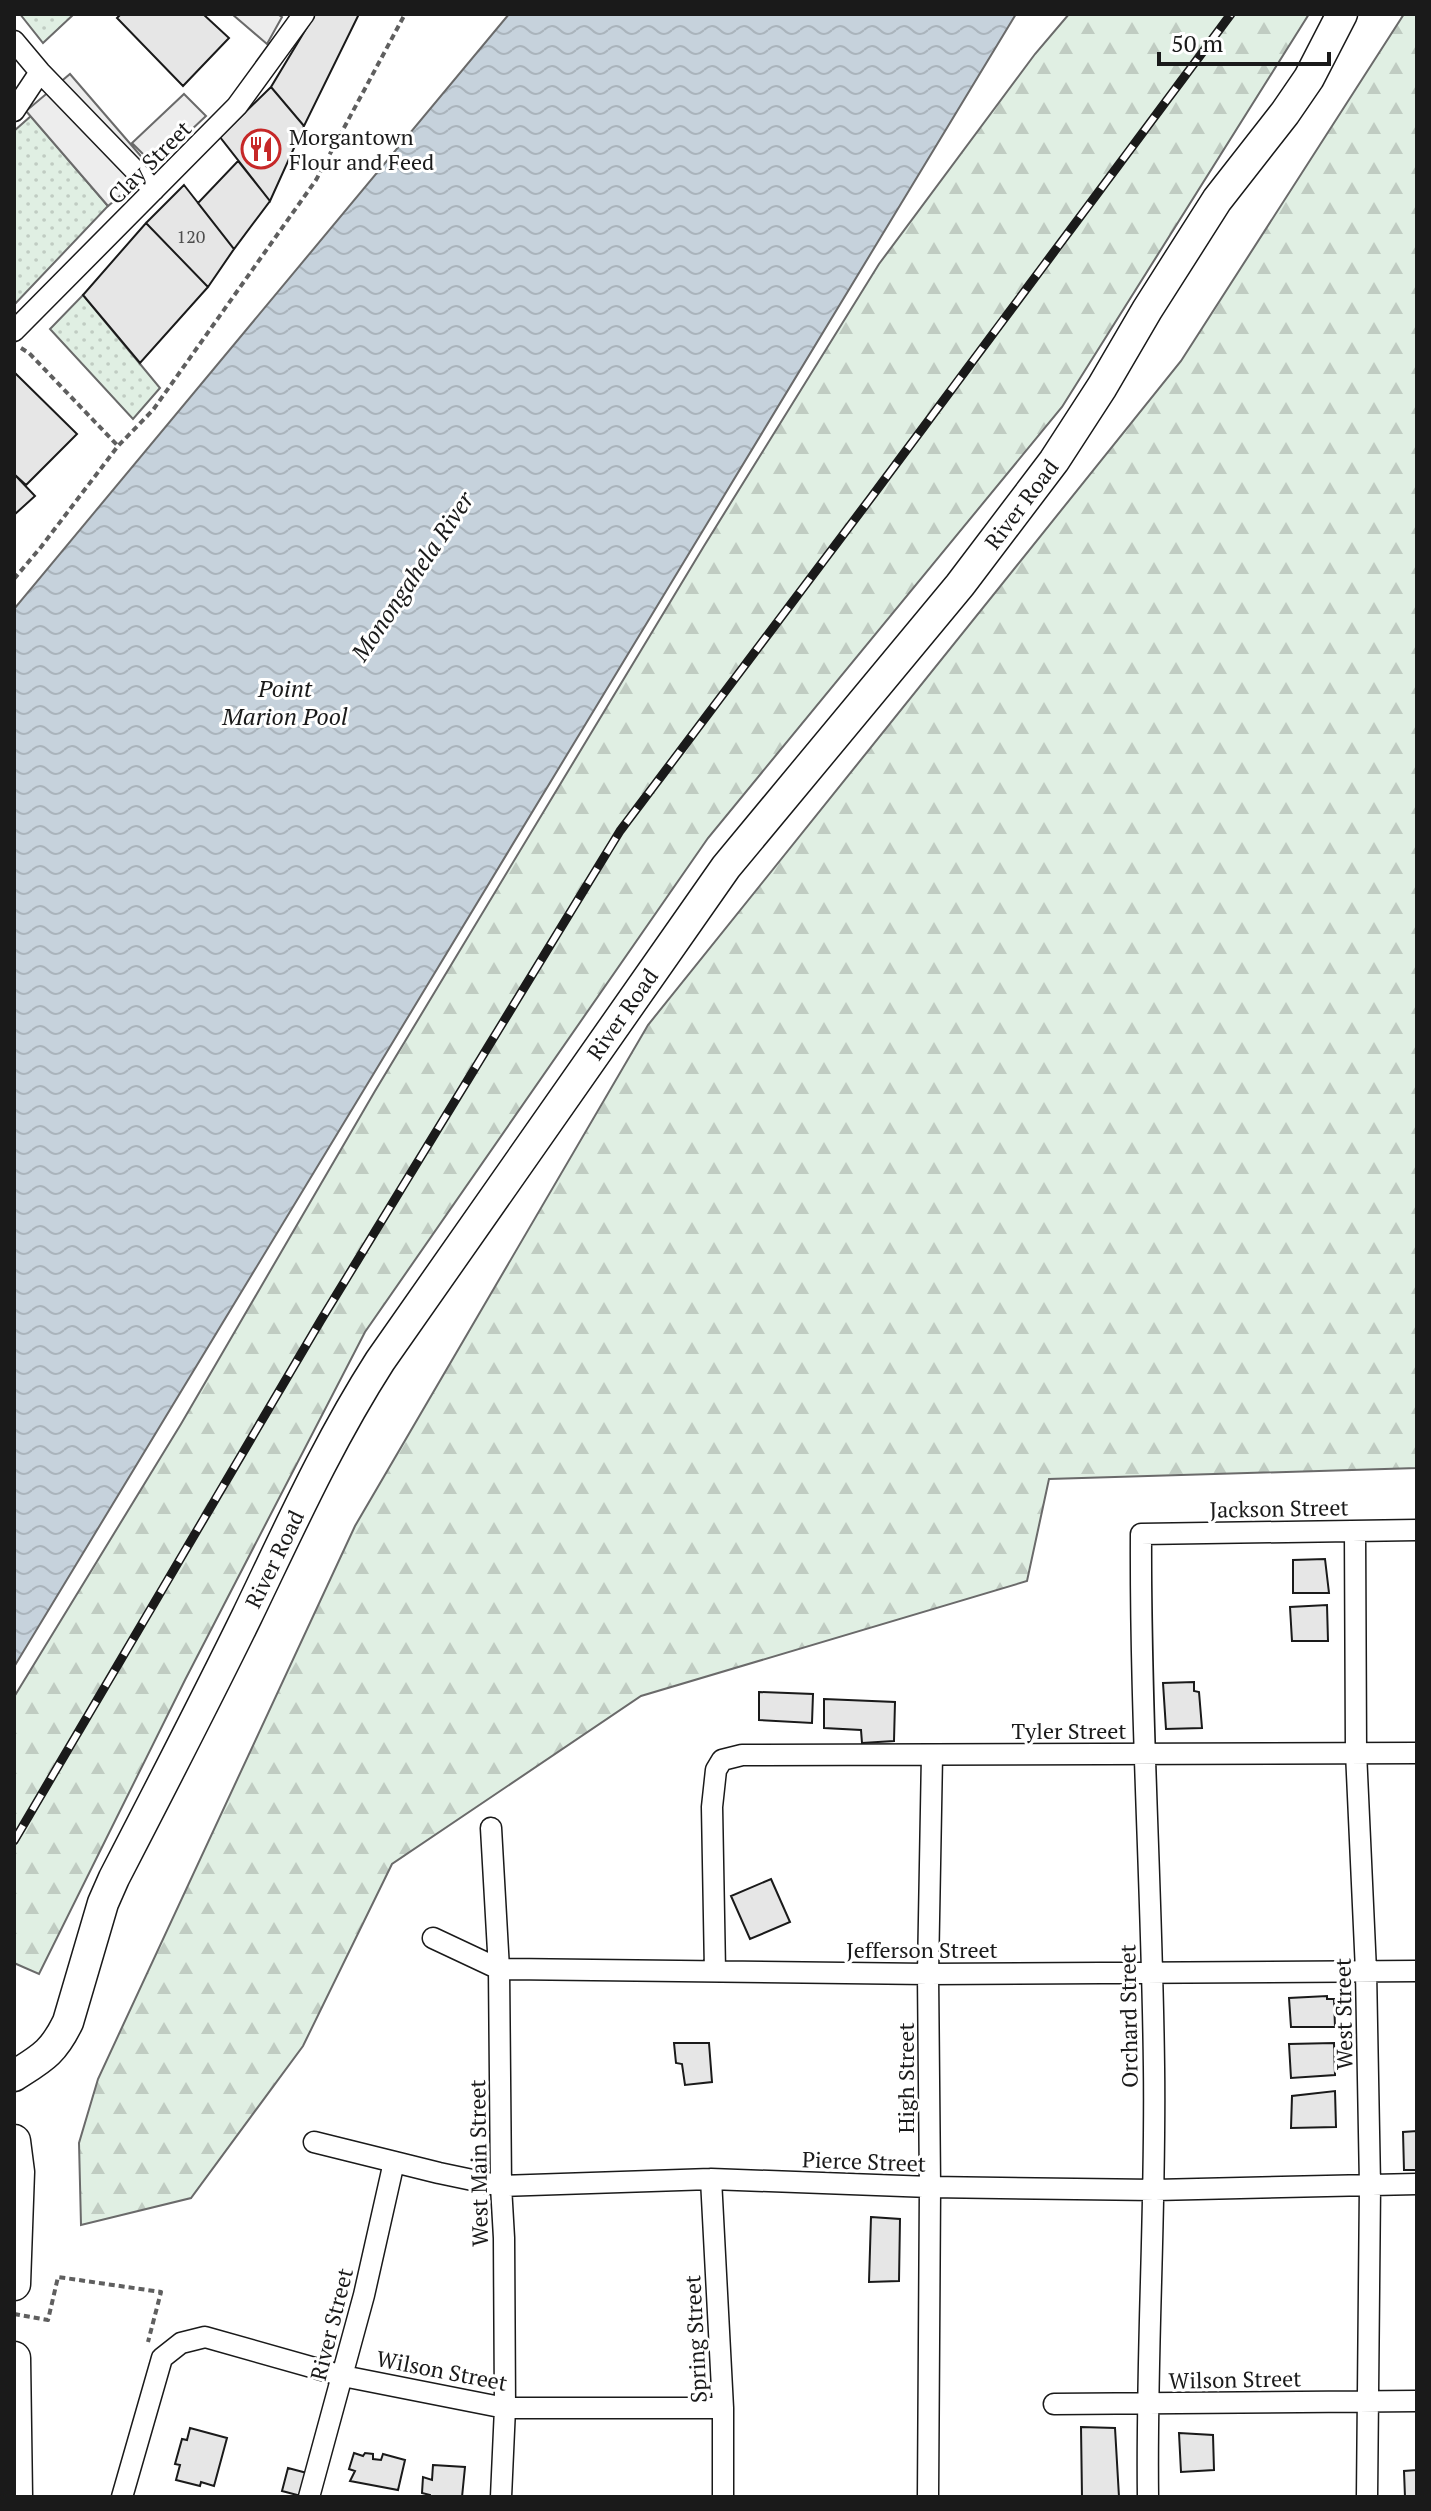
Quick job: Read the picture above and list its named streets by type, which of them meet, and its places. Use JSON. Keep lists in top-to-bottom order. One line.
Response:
{"streets":{"street":["Clay Street","River Road","Jackson Street","Tyler Street","Jefferson Street","West Street","Orchard Street","High Street","Pierce Street","West Main Street","River Street","Spring Street","Wilson Street"]},"crossings":[["Jackson Street","West Street"],["Jackson Street","Orchard Street"],["Tyler Street","Jefferson Street"],["Tyler Street","West Street"],["Tyler Street","Orchard Street"],["Tyler Street","High Street"],["Jefferson Street","West Street"],["Jefferson Street","Orchard Street"],["Jefferson Street","High Street"],["Jefferson Street","West Main Street"],["West Street","Pierce Street"],["West Street","Wilson Street"],["Orchard Street","Pierce Street"],["Orchard Street","Wilson Street"],["High Street","Pierce Street"],["Pierce Street","West Main Street"],["Pierce Street","River Street"],["Pierce Street","Spring Street"],["West Main Street","Wilson Street"],["River Street","Wilson Street"],["Spring Street","Wilson Street"]],"water":["Monongahela River","Point Marion Pool"],"places":{"restaurant":["Morgantown Flour and Feed"]},"house_numbers":["120"],"scale_bar":"50 m"}
